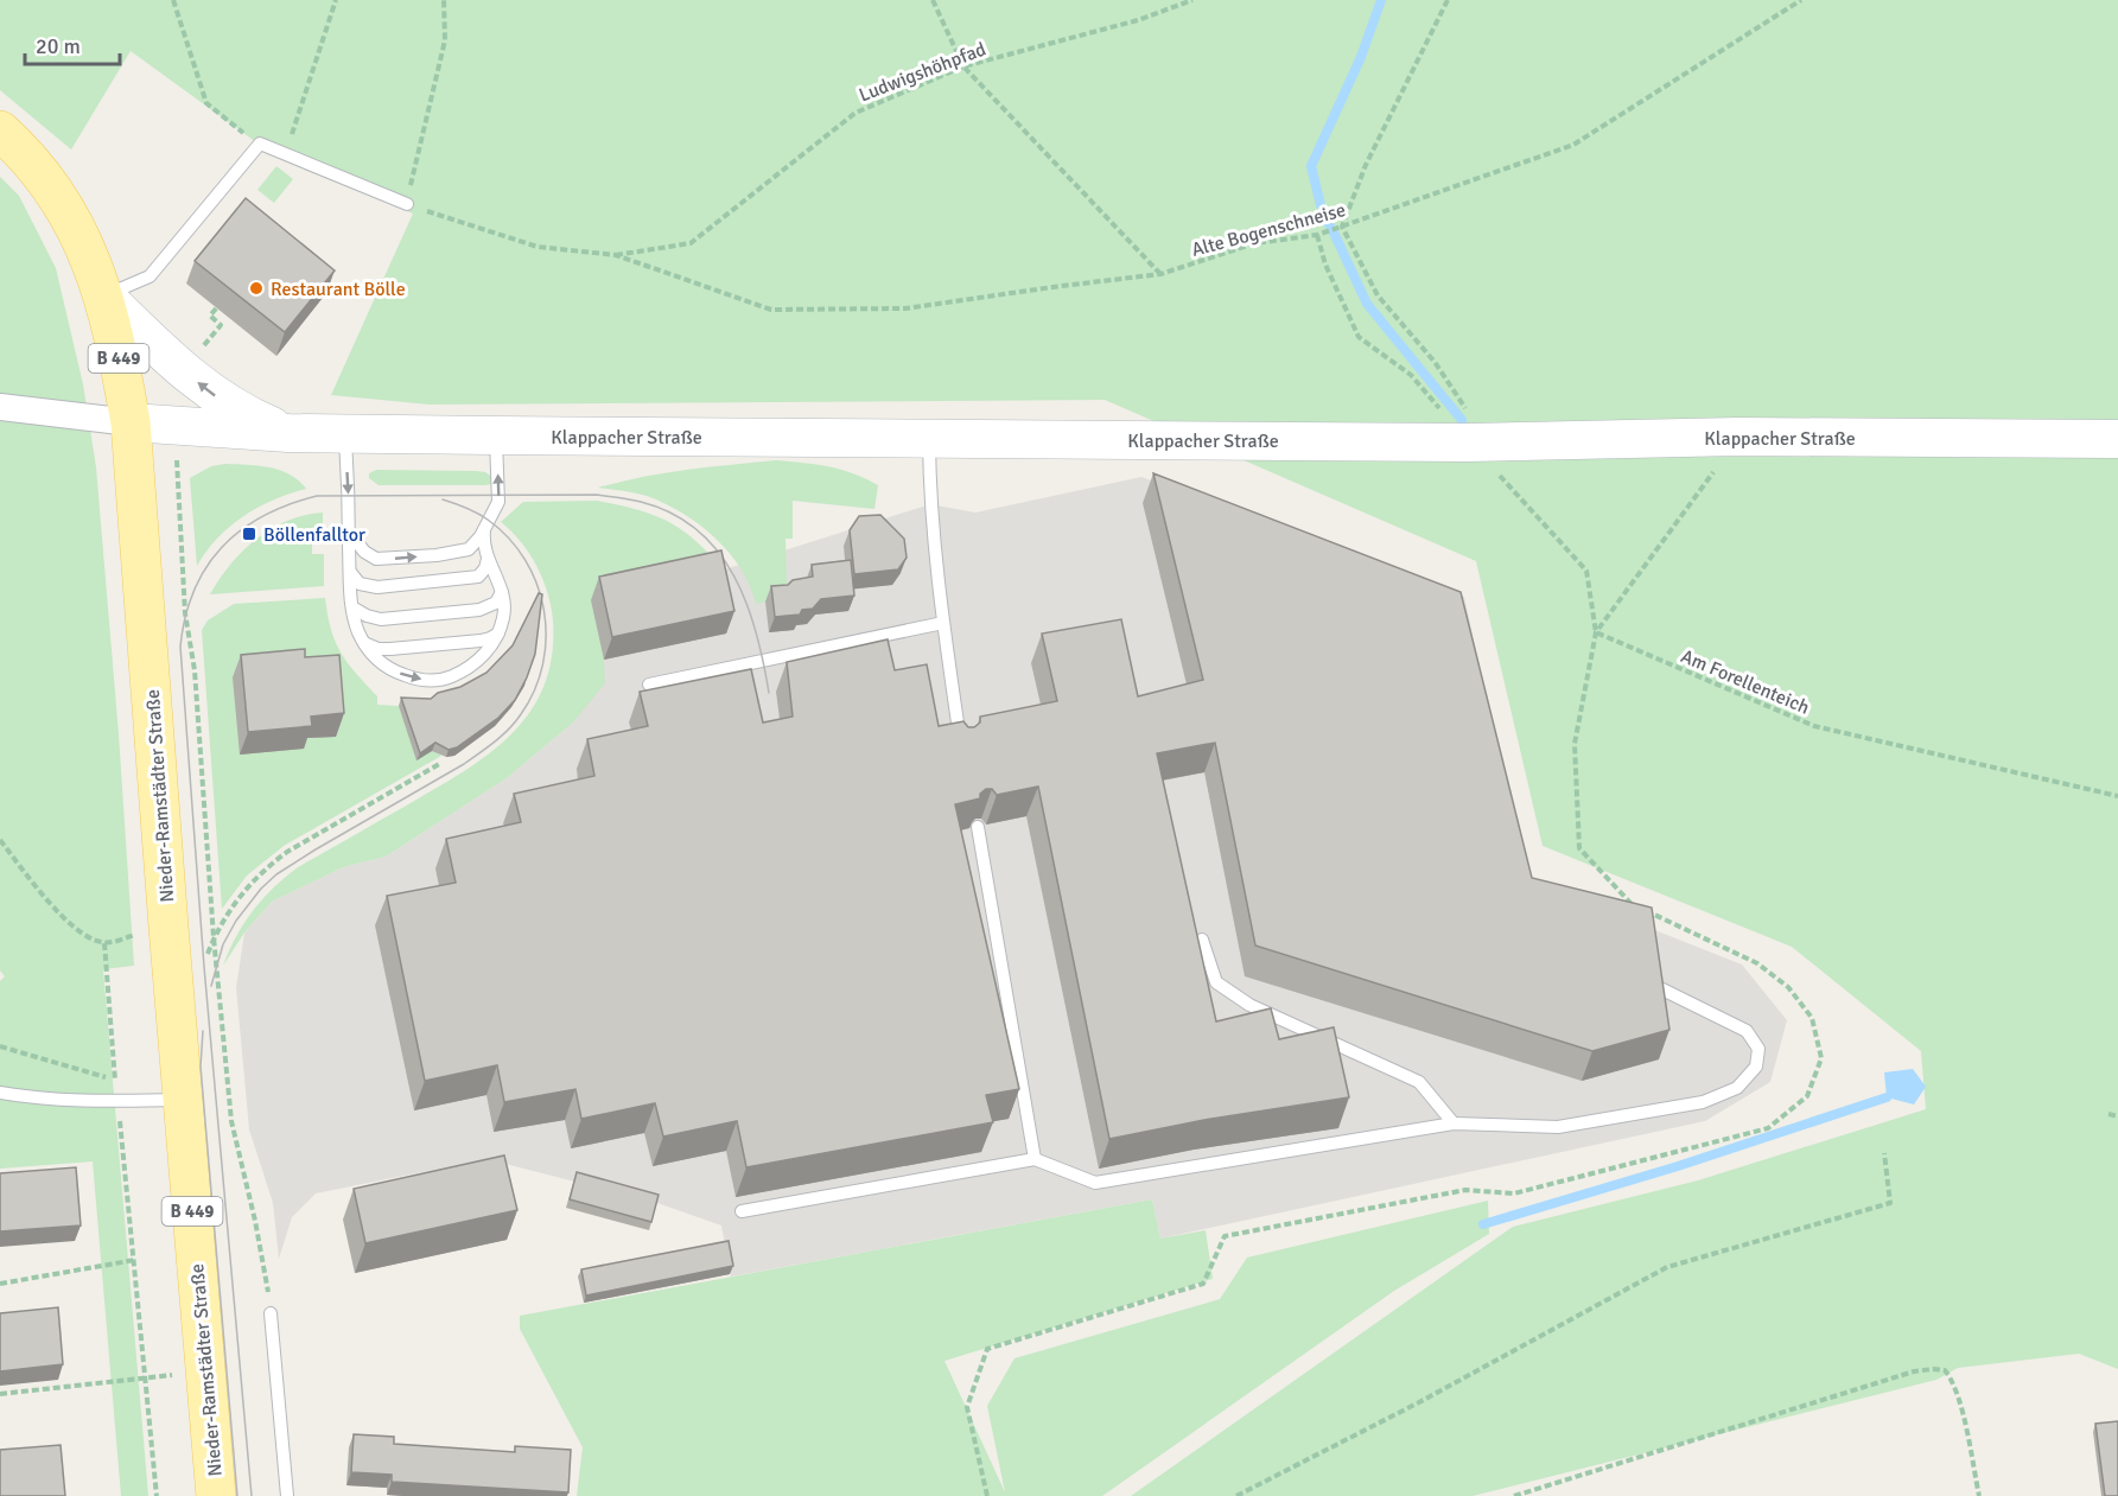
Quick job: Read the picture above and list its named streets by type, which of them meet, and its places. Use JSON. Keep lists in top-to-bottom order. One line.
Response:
{"streets":{"main road":["B 449","Klappacher Straße","Nieder-Ramstädter Straße"],"path":["Ludwigshöhpfad","Alte Bogenschneise","Am Forellenteich"]},"crossings":[["Ludwigshöhpfad","Alte Bogenschneise"],["Klappacher Straße","Nieder-Ramstädter Straße"]],"places":{"other":["Restaurant Bölle"],"transit":["Böllenfalltor"]},"scale_bar":"20 m"}
